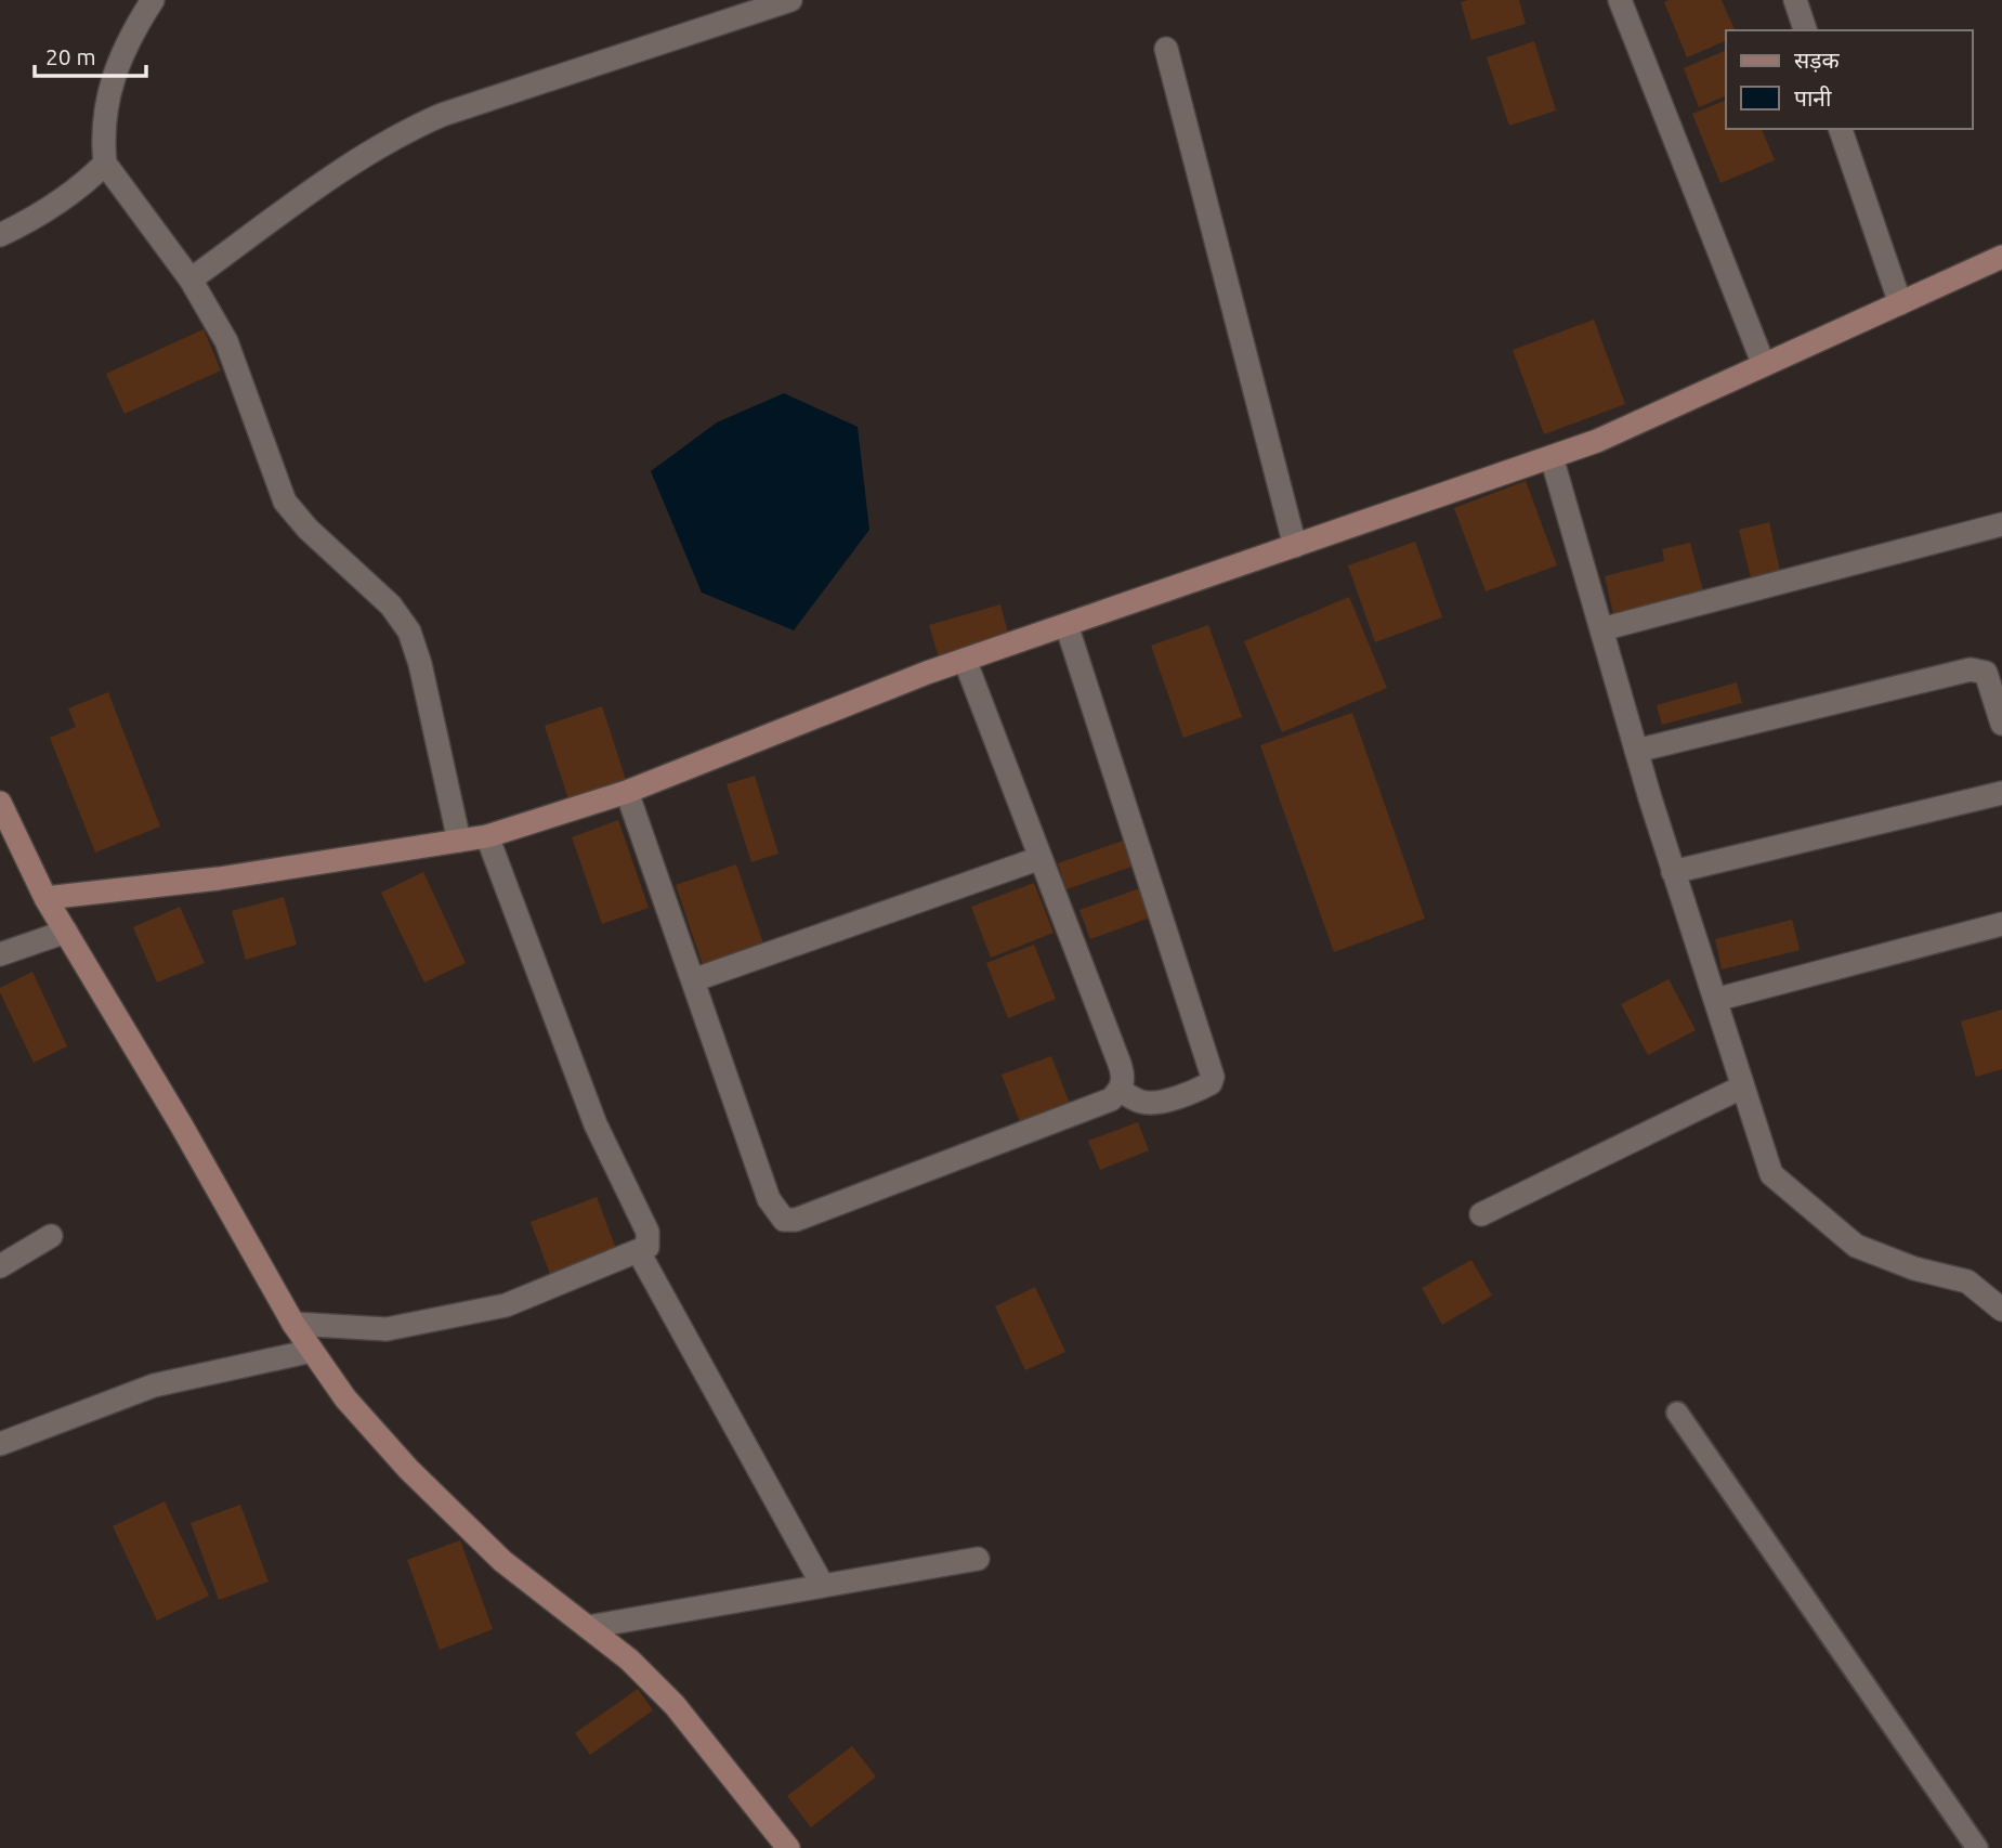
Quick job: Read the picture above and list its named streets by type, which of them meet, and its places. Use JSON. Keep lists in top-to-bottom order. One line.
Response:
{"legend":["सड़क","पानी"],"scale_bar":"20 m"}
